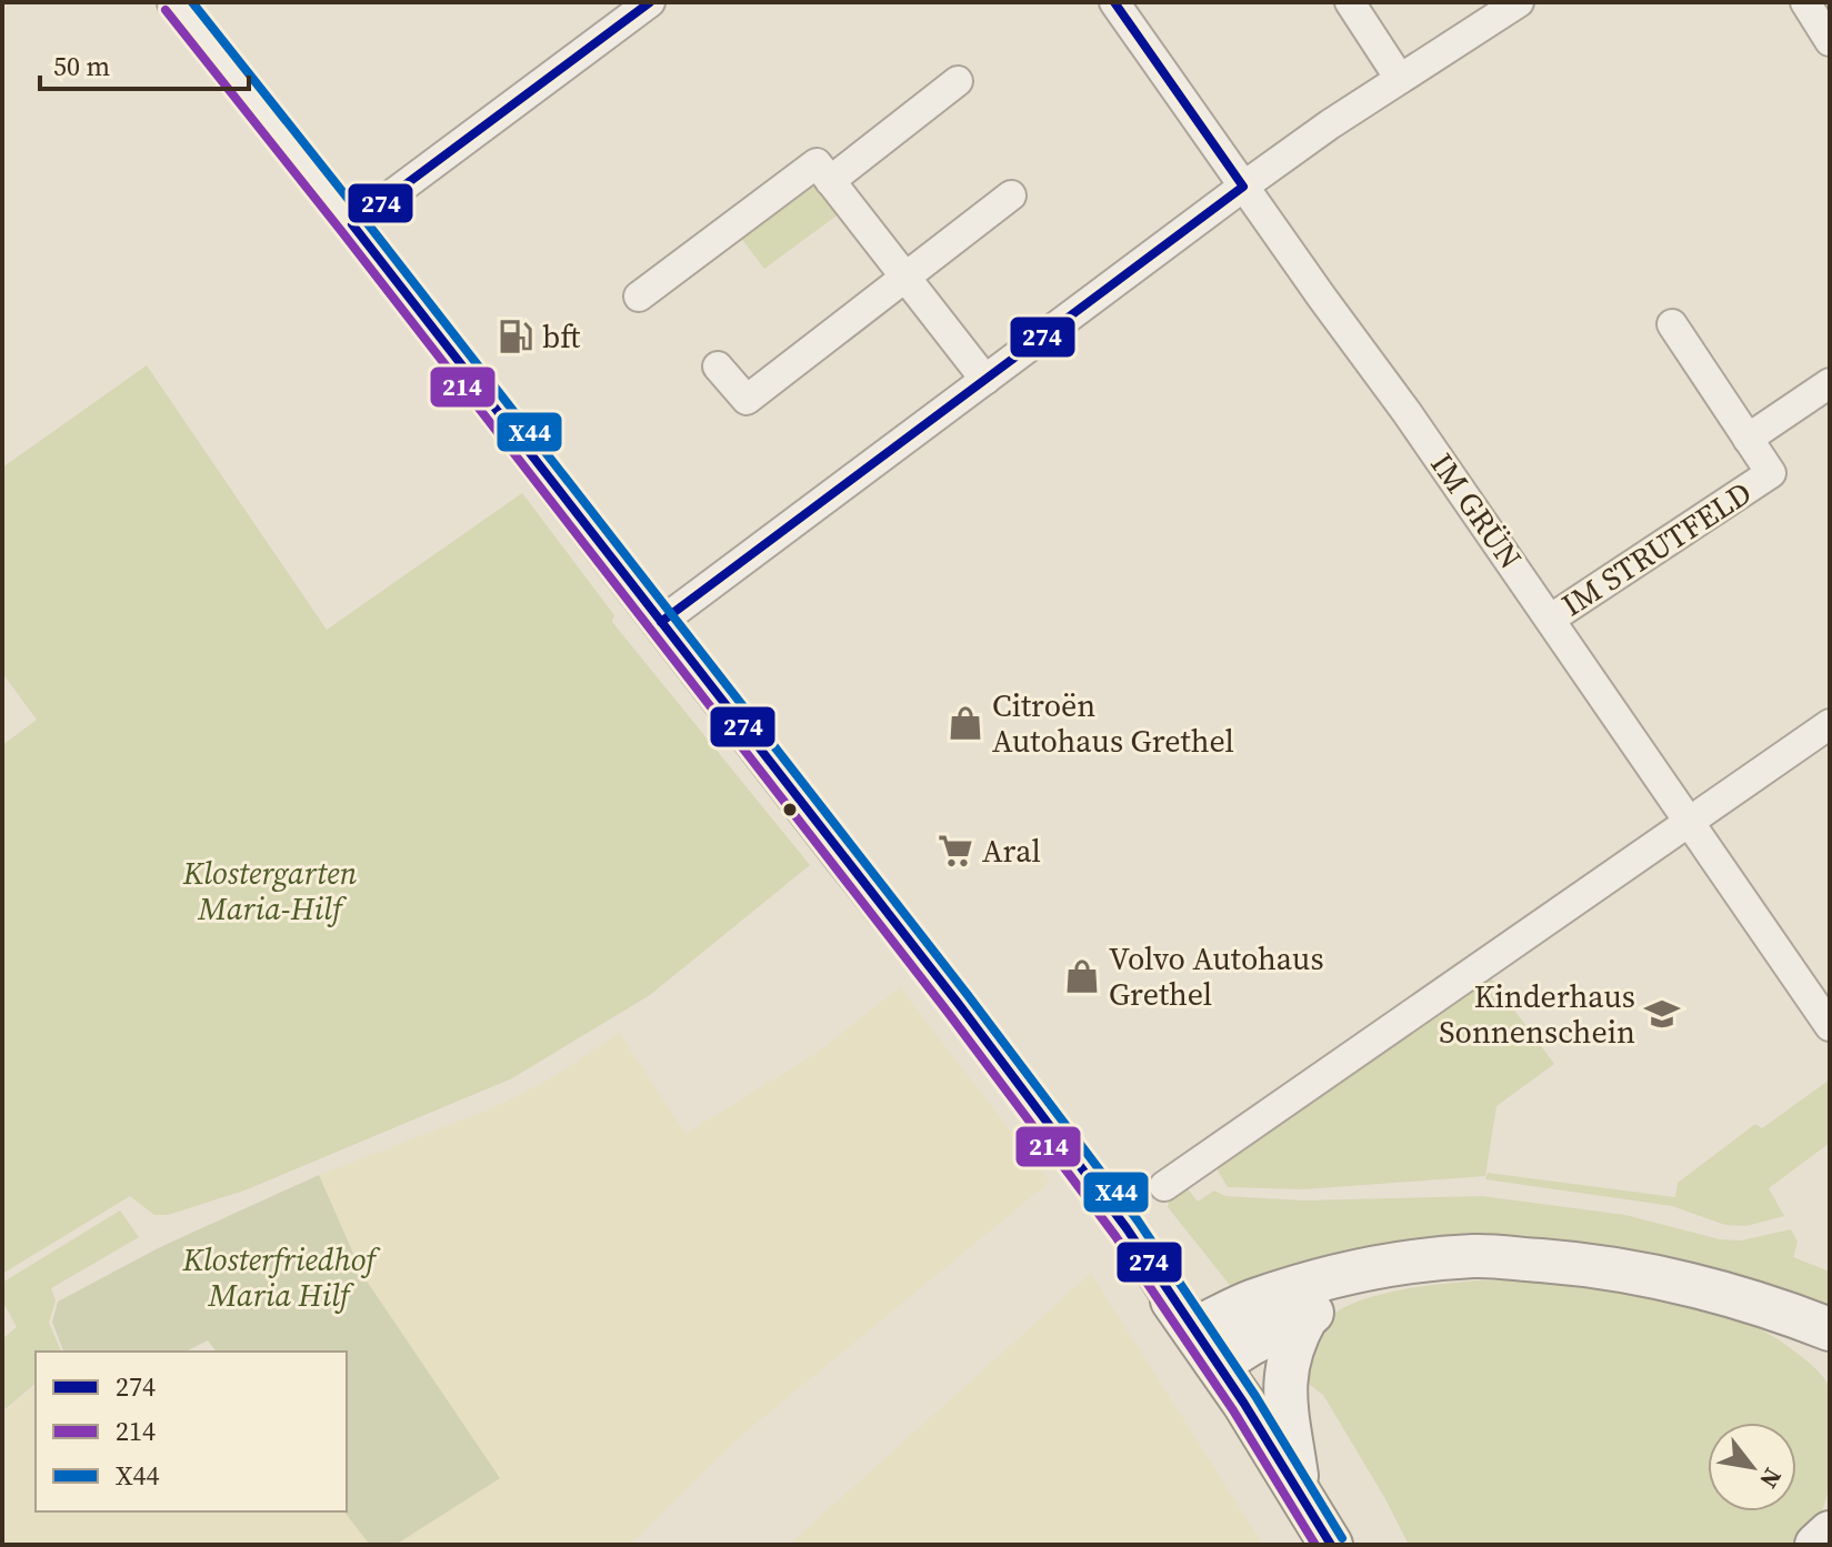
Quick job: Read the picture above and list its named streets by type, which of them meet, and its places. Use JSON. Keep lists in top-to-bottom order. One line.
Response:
{"streets":{"street":["IM GRÜN","IM STRUTFELD"]},"crossings":[["IM GRÜN","IM STRUTFELD"]],"parks":["Klostergarten Maria-Hilf","Klosterfriedhof Maria Hilf"],"places":{"fuel station":["bft"],"shop":["Citroën Autohaus Grethel","Volvo Autohaus Grethel"],"supermarket":["Aral"],"school or university":["Kinderhaus Sonnenschein"]},"lines":["transit line 274","transit line X44","transit line 214"],"legend":["274","214","X44"],"scale_bar":"50 m","north":"bottom right"}
